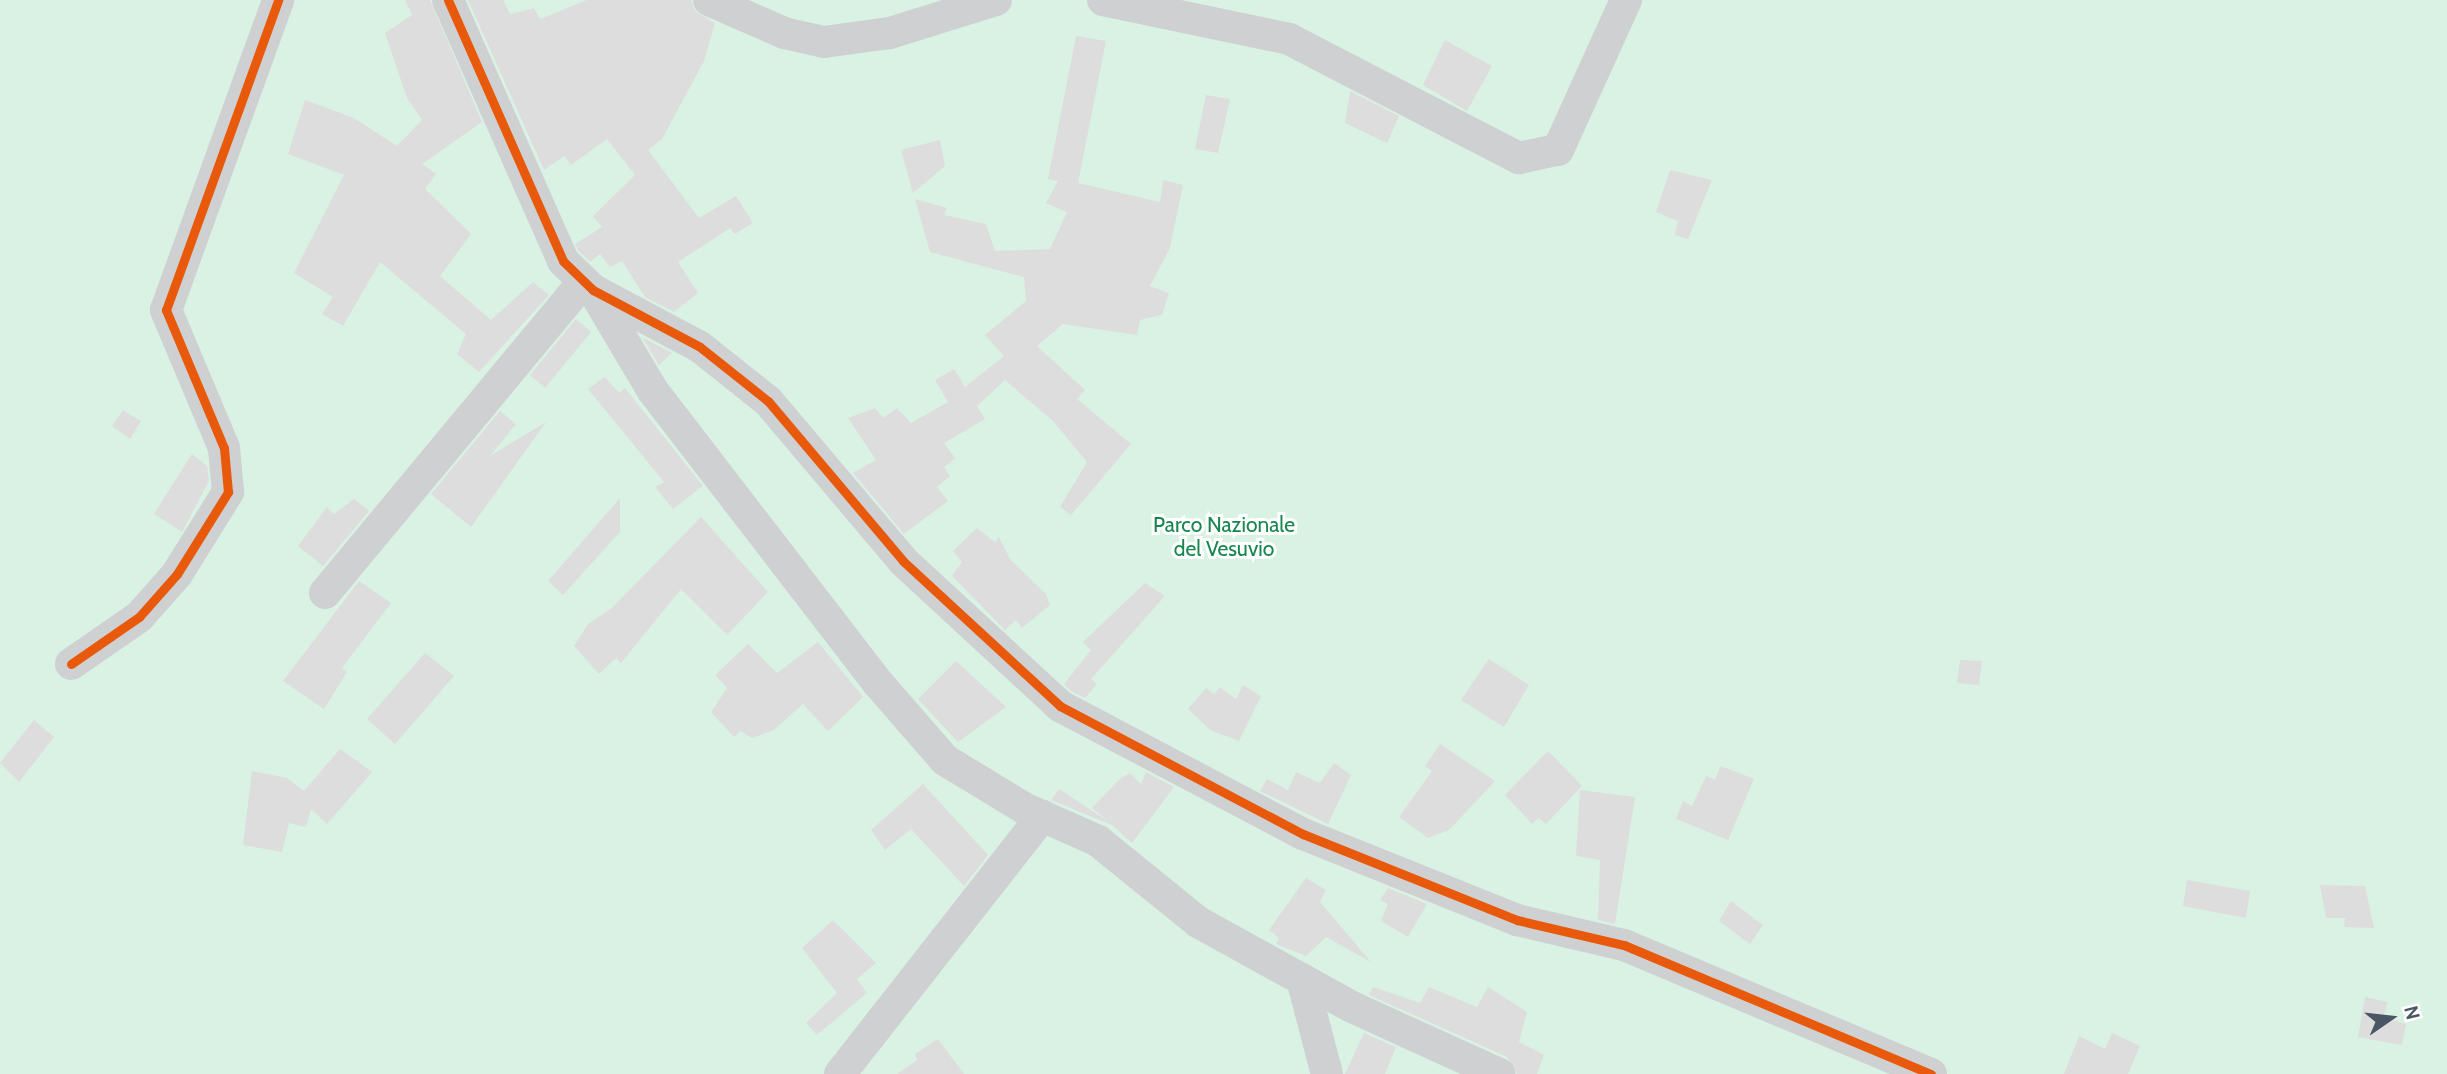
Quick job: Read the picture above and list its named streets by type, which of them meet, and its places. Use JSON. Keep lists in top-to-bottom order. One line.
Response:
{"parks":["Parco Nazionale del Vesuvio"],"north":"right"}
